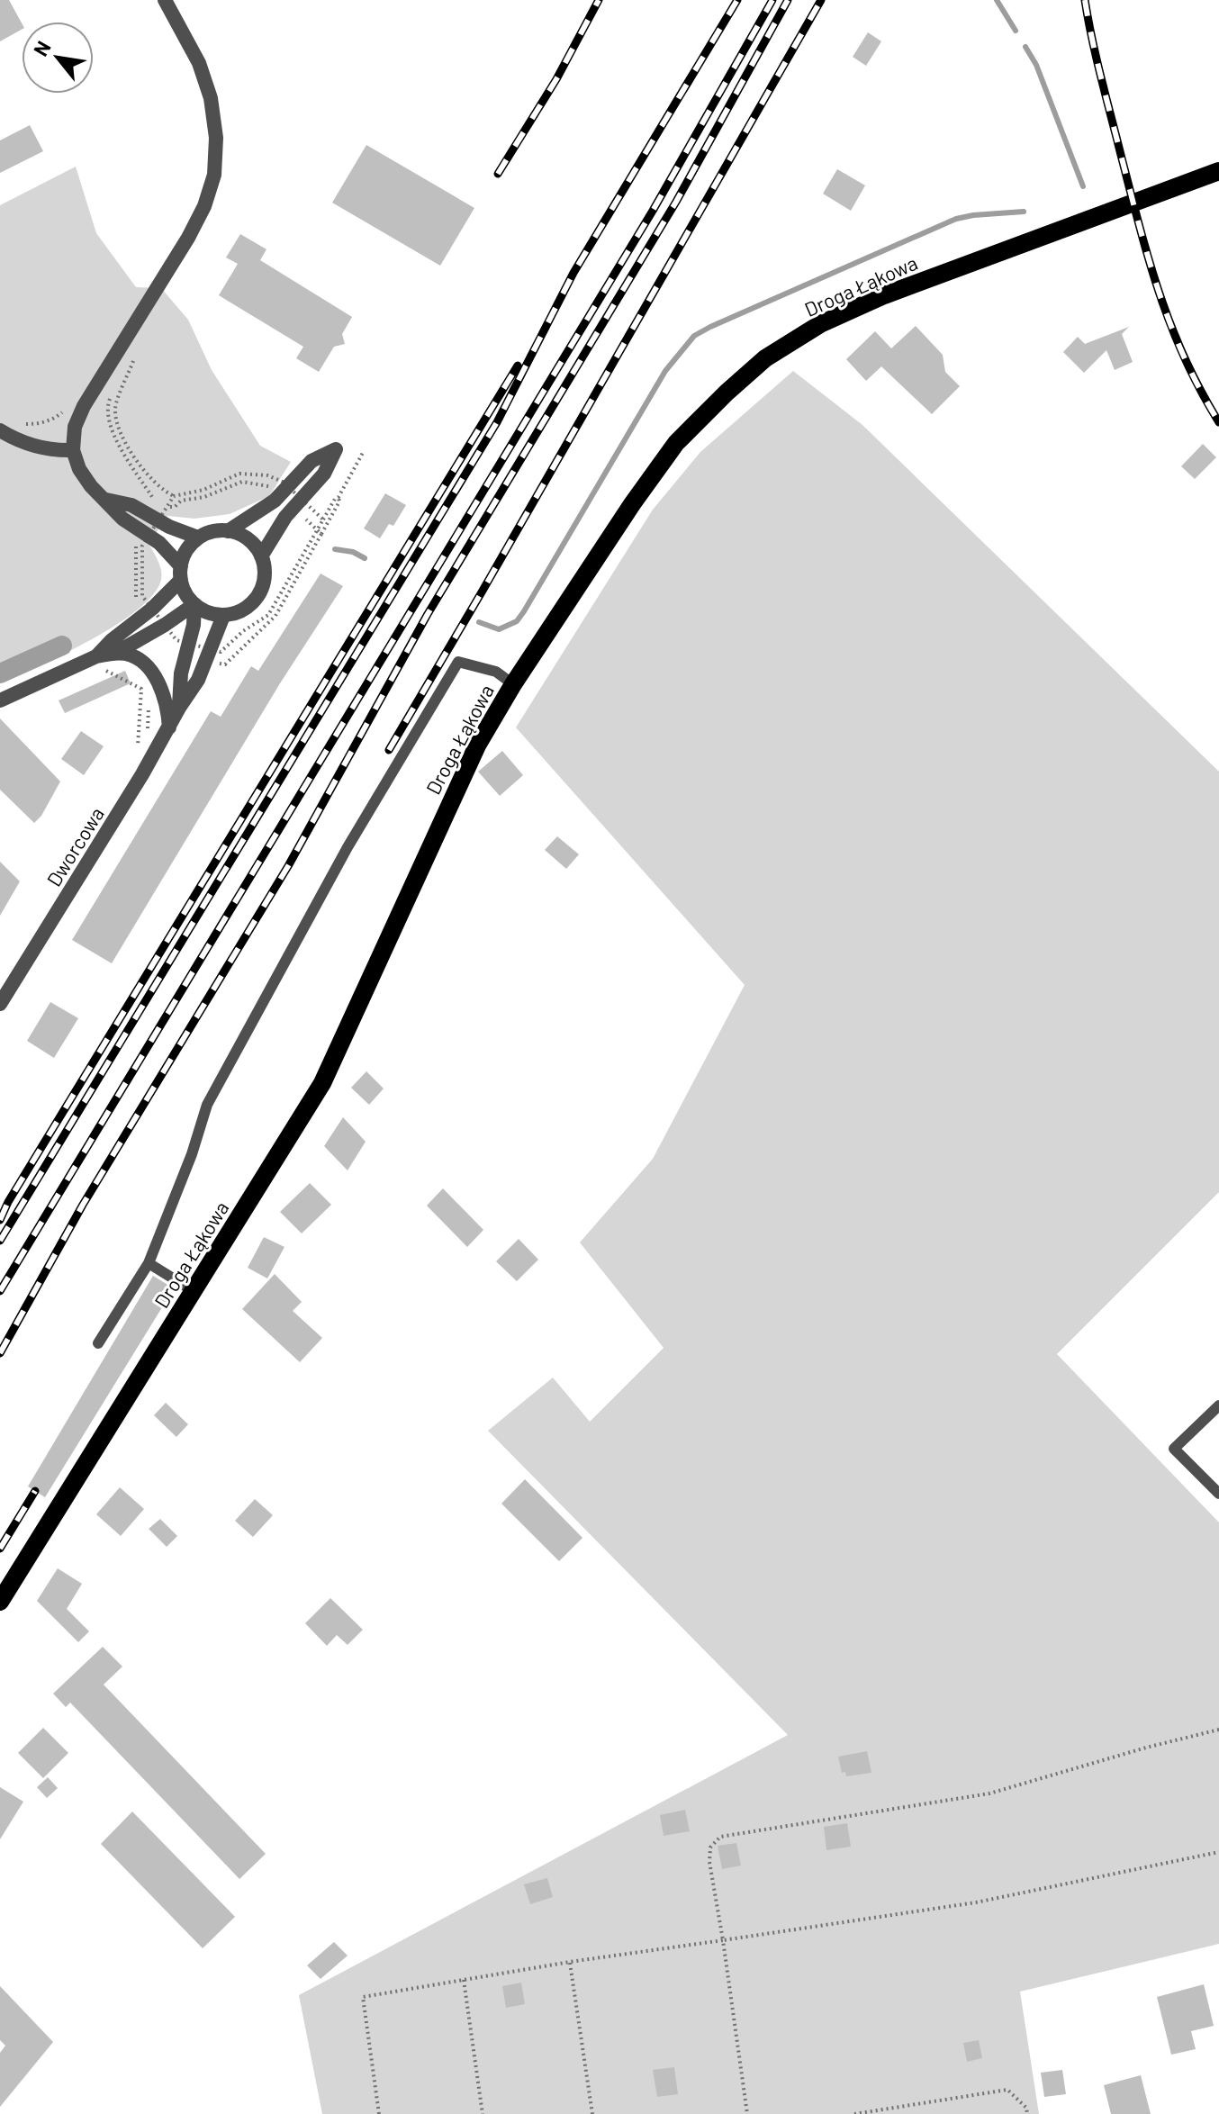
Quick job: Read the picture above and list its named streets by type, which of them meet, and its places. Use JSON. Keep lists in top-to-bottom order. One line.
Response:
{"streets":{"main road":["Droga Łąkowa"],"street":["Dworcowa"]},"north":"top left"}
